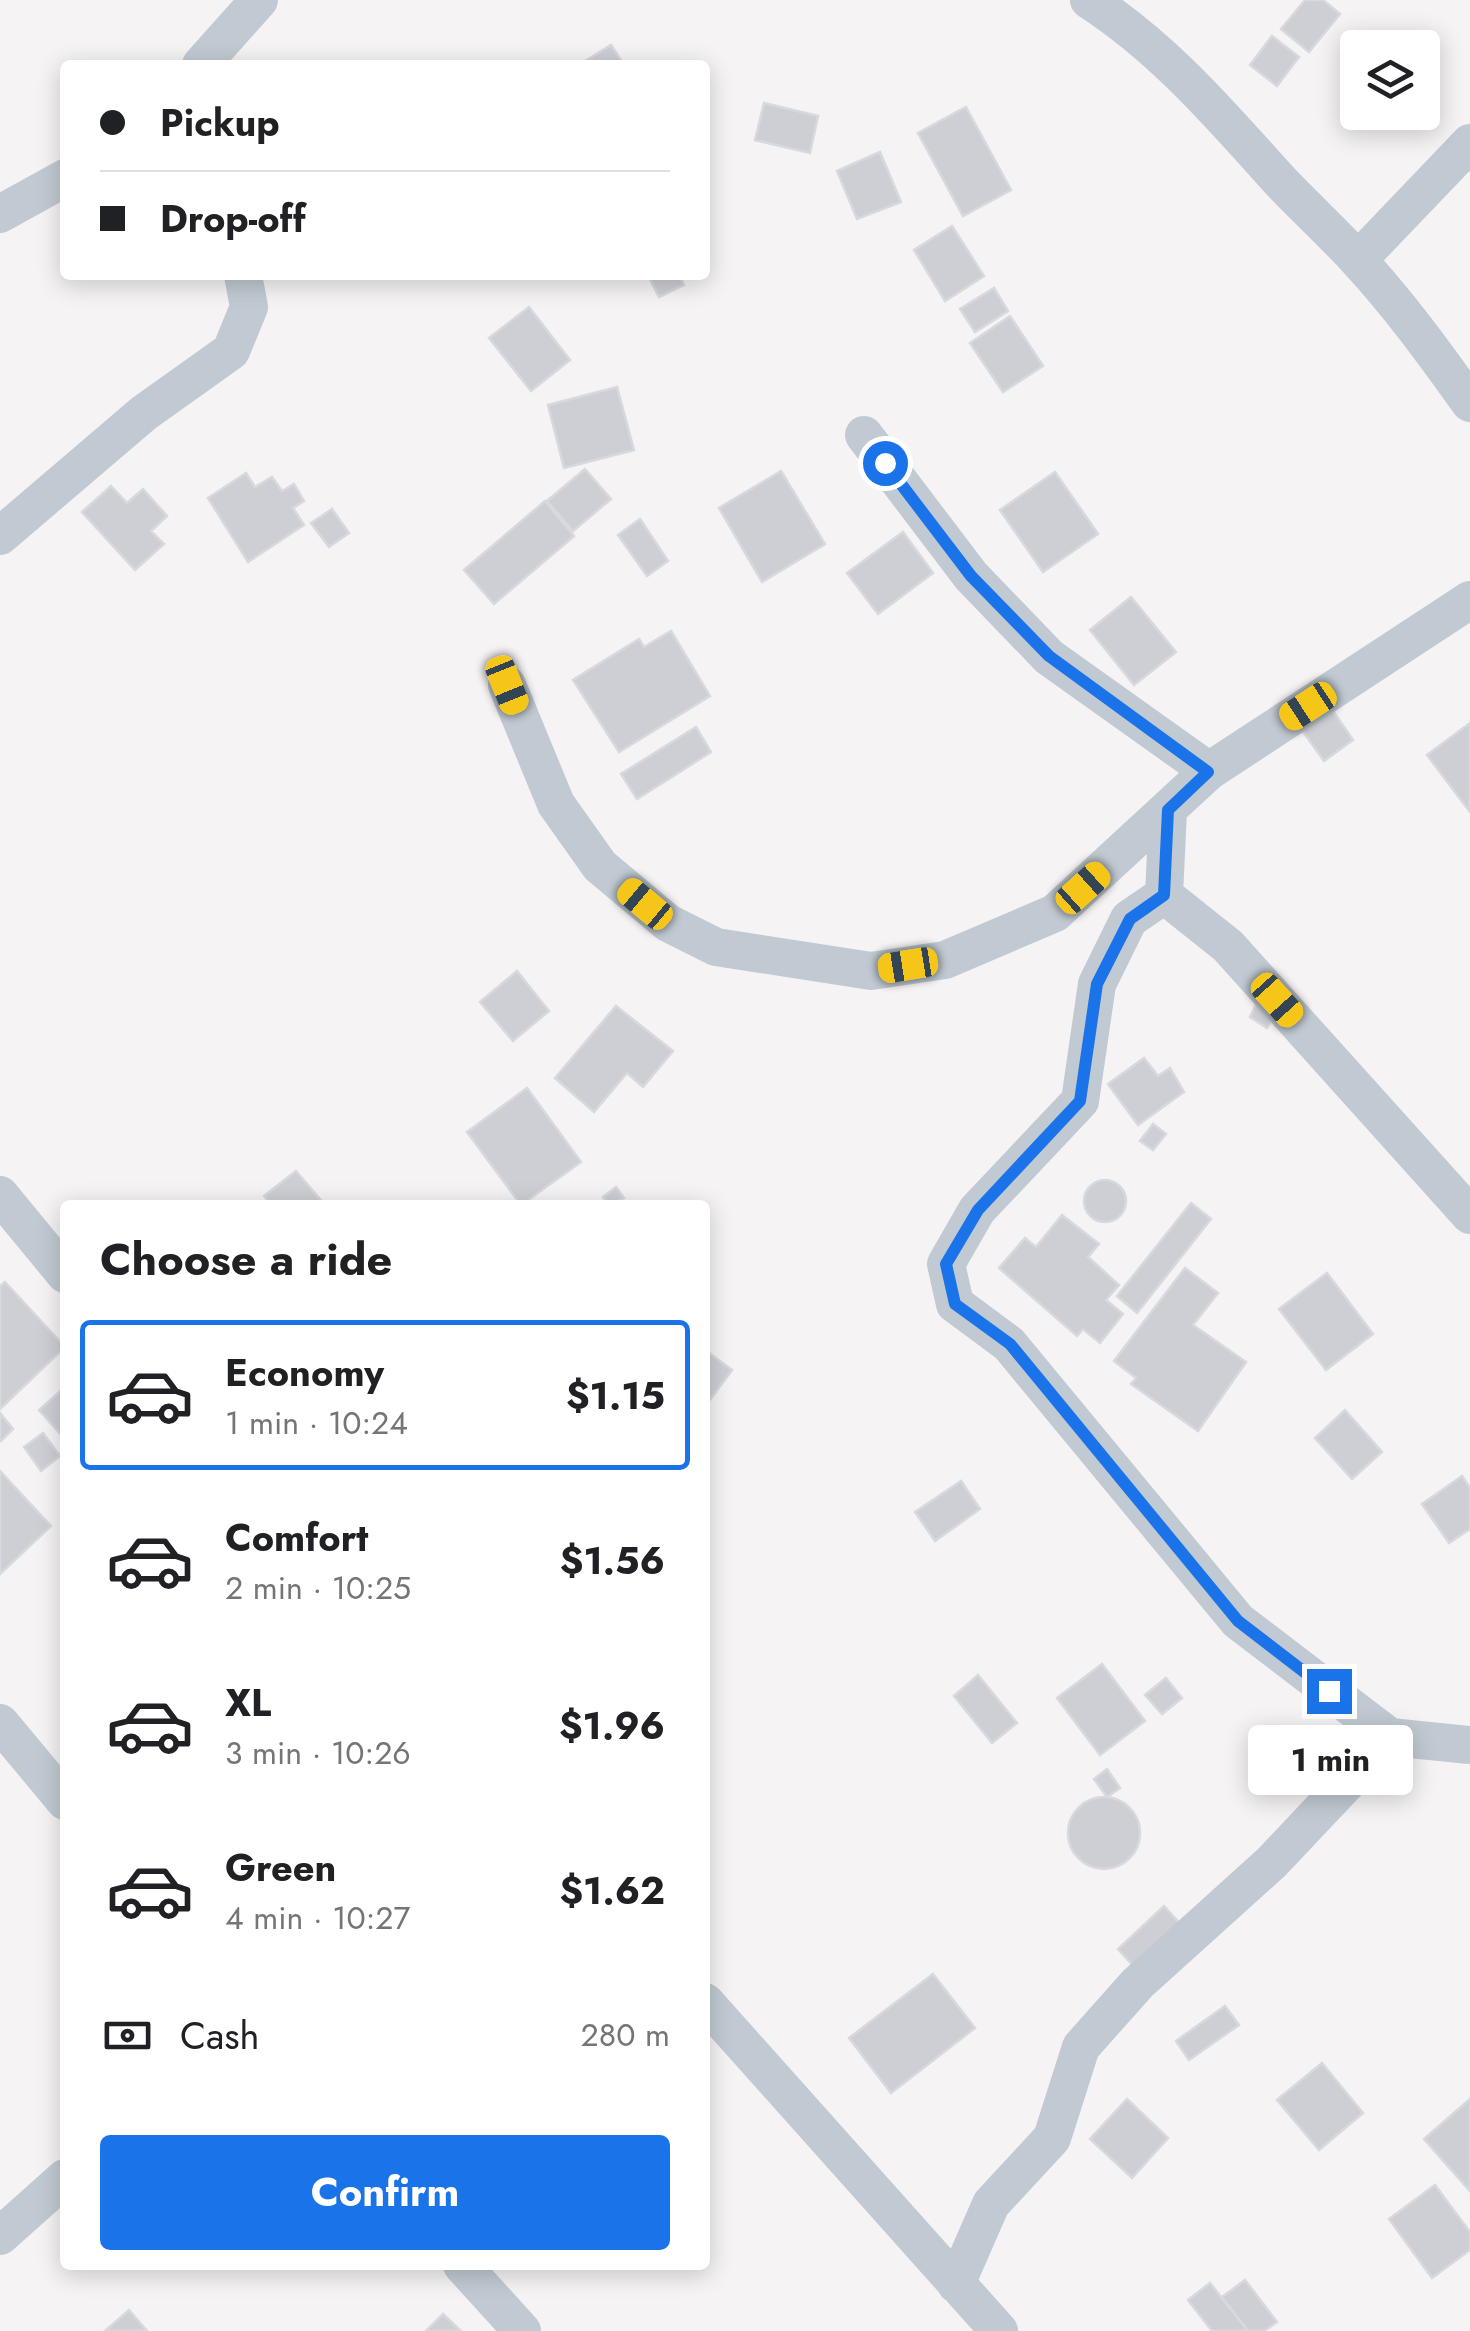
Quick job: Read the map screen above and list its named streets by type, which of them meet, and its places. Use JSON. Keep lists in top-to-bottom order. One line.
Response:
{"page":{"banner":["Pickup","Drop-off"],"heading":"Choose a ride","list":[{"name":"Economy","note":"1 min · 10:24","value":"$1.15"},{"name":"Comfort","note":"2 min · 10:25","value":"$1.56"},{"name":"XL","note":"3 min · 10:26","value":"$1.96"},{"name":"Green","note":"4 min · 10:27","value":"$1.62"}],"bubble":"1 min","pay":["Cash","280 m"],"buttons":"Confirm"}}
